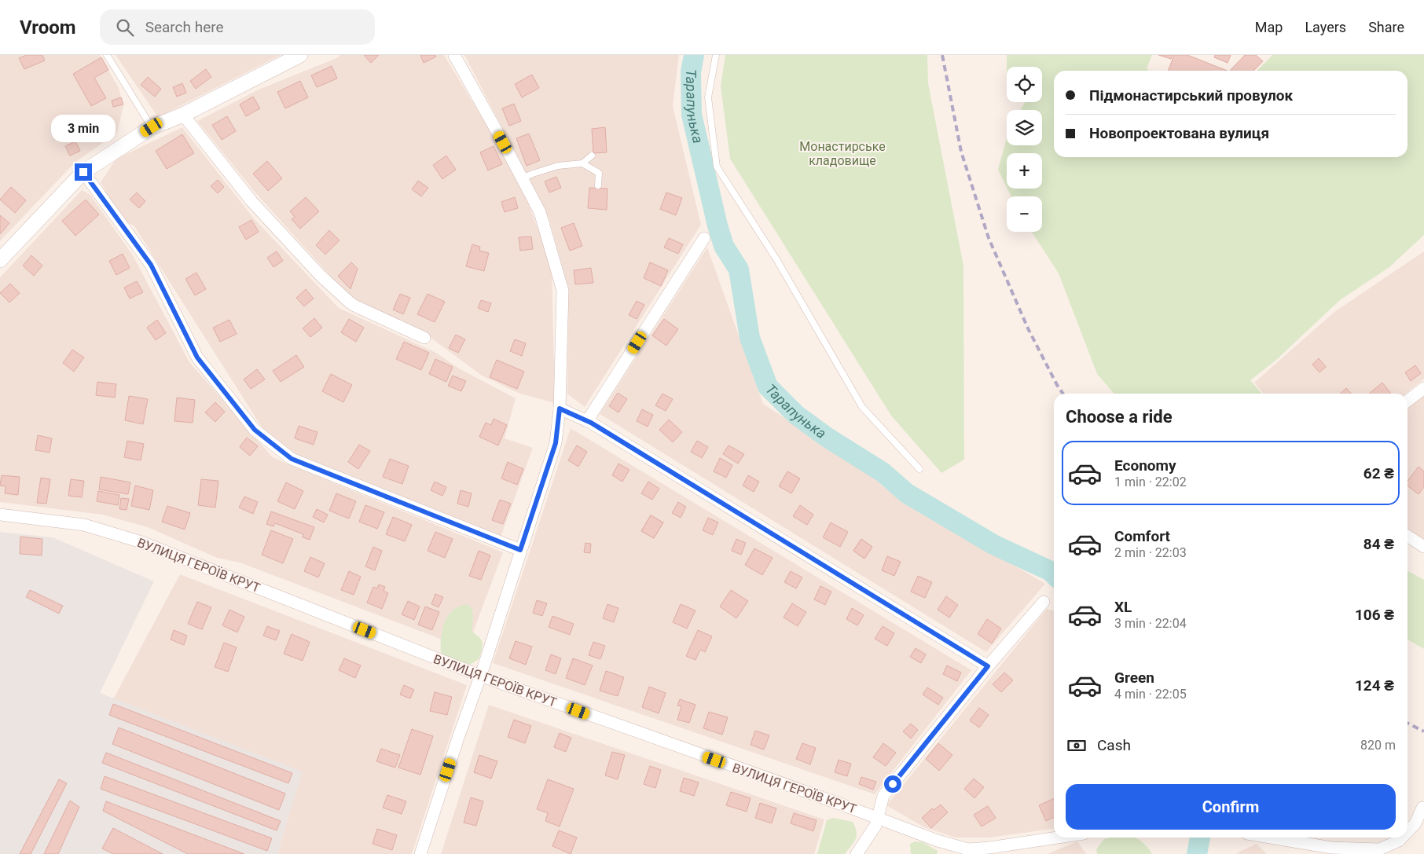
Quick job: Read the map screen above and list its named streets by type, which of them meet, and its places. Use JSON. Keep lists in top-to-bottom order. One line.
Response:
{"streets":{"street":["ВУЛИЦЯ ГЕРОЇВ КРУТ"]},"water":["Тарапунька"],"parks":["Монастирське кладовище"],"page":{"header":"Vroom","search":"Search here","nav":["Map","Layers","Share"],"map_buttons":["+","−"],"banner":["Підмонастирський провулок","Новопроектована вулиця"],"bubble":"3 min","heading":"Choose a ride","list":[{"name":"Economy","note":"1 min · 22:02","value":"62 ₴"},{"name":"Comfort","note":"2 min · 22:03","value":"84 ₴"},{"name":"XL","note":"3 min · 22:04","value":"106 ₴"},{"name":"Green","note":"4 min · 22:05","value":"124 ₴"}],"pay":["Cash","820 m"],"buttons":"Confirm"}}
